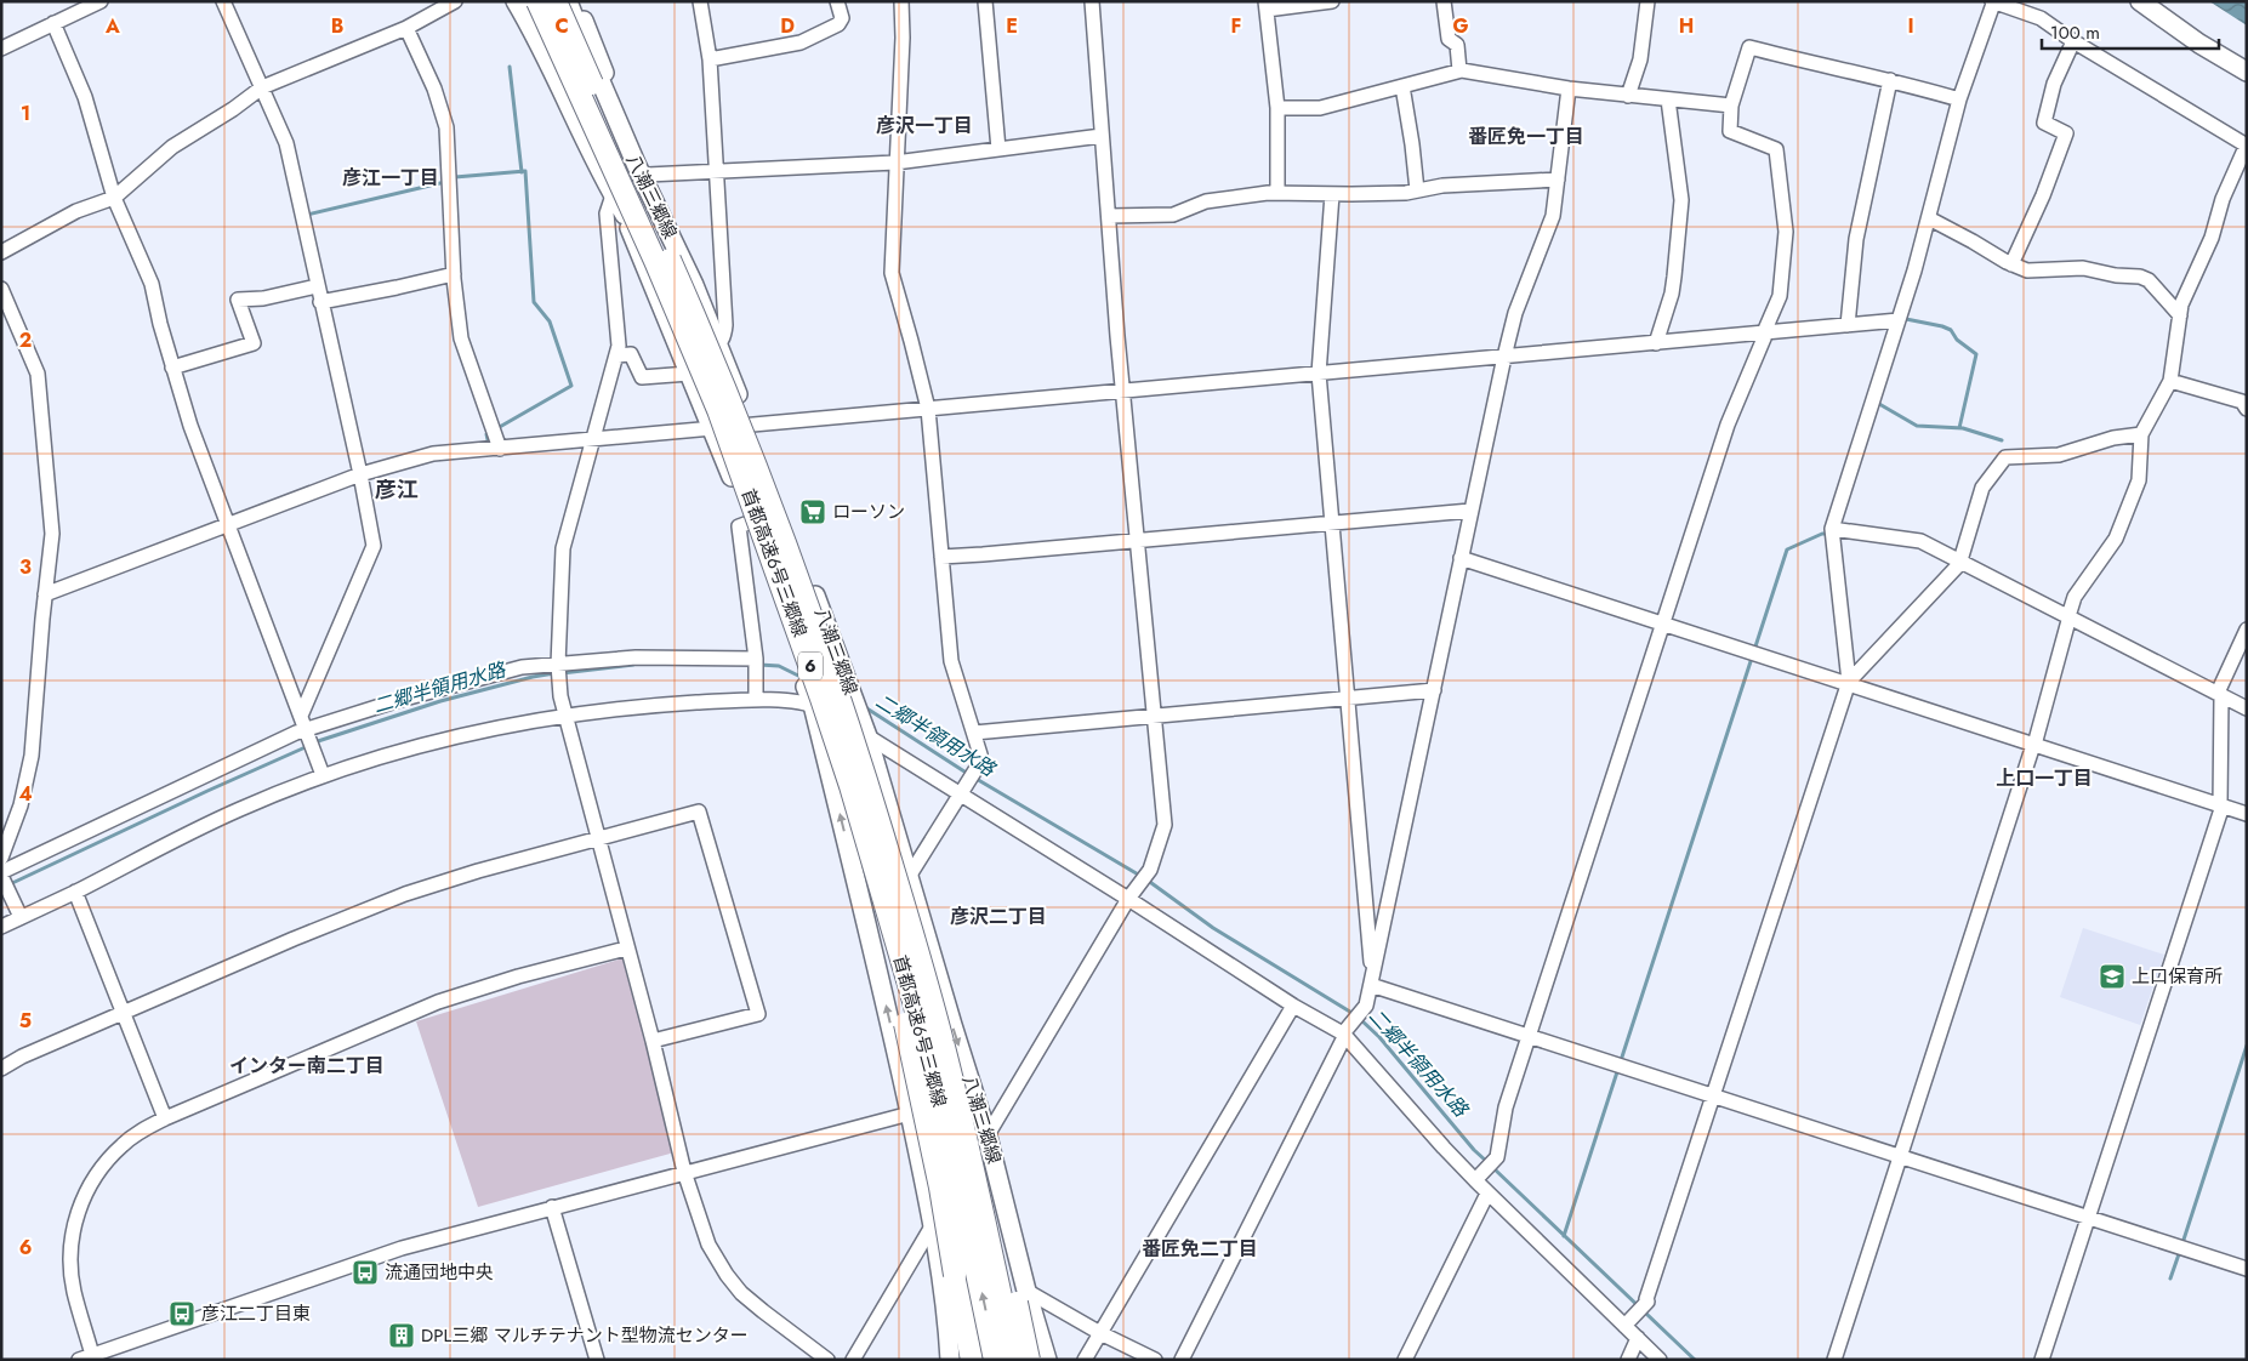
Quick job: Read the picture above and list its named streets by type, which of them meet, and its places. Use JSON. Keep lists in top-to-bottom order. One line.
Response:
{"streets":{"highway":["首都高速6号三郷線","6"],"main road":["八潮三郷線"]},"districts":["彦沢一丁目","番匠免一丁目","彦江一丁目","彦江","上口一丁目","彦沢二丁目","インター南二丁目","番匠免二丁目"],"water":["二郷半領用水路"],"places":{"supermarket":["ローソン"],"school or university":["上口保育所"],"bus stop":["流通団地中央","彦江二丁目東"],"building":["DPL三郷 マルチテナント型物流センター"]},"scale_bar":"100 m","grid":{"columns":["A","B","C","D","E","F","G","H","I"],"rows":["1","2","3","4","5","6"]}}
